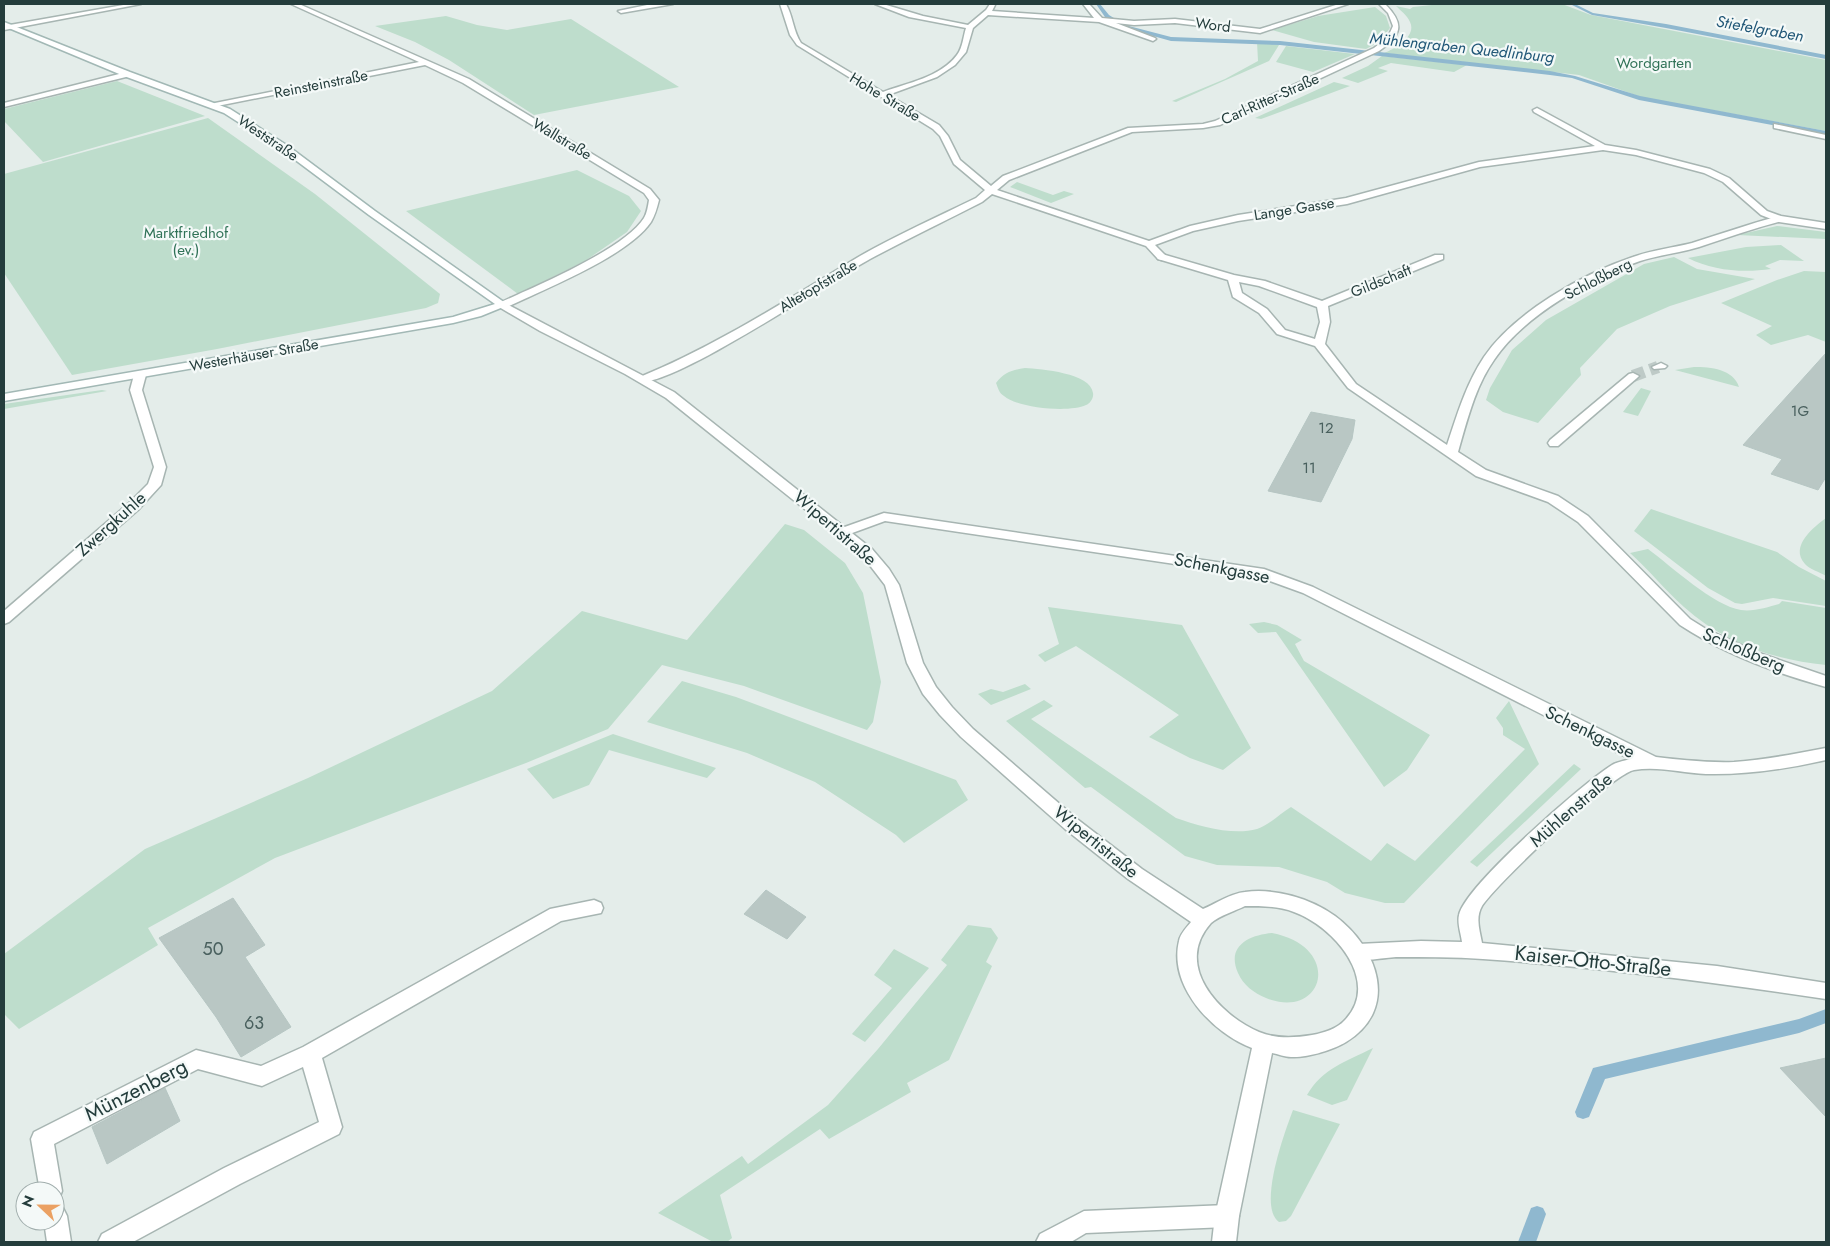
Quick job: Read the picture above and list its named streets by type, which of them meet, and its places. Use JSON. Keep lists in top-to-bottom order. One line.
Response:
{"streets":{"street":["Word","Reinsteinstraße","Hohe Straße","Carl-Ritter-Straße","Weststraße","Wallstraße","Lange Gasse","Schloßberg","Gildschaft","Altetopfstraße","Westerhäuser Straße","Zwergkuhle","Wipertistraße","Schenkgasse","Mühlenstraße","Kaiser-Otto-Straße","Münzenberg"]},"crossings":[["Reinsteinstraße","Weststraße"],["Reinsteinstraße","Wallstraße"],["Hohe Straße","Carl-Ritter-Straße"],["Hohe Straße","Altetopfstraße"],["Carl-Ritter-Straße","Altetopfstraße"],["Weststraße","Wallstraße"],["Weststraße","Westerhäuser Straße"],["Weststraße","Wipertistraße"],["Wallstraße","Westerhäuser Straße"],["Wallstraße","Wipertistraße"],["Lange Gasse","Schloßberg"],["Altetopfstraße","Wipertistraße"],["Westerhäuser Straße","Zwergkuhle"],["Westerhäuser Straße","Wipertistraße"],["Wipertistraße","Schenkgasse"],["Wipertistraße","Kaiser-Otto-Straße"],["Schenkgasse","Mühlenstraße"],["Mühlenstraße","Kaiser-Otto-Straße"]],"water":["Stiefelgraben","Mühlengraben Quedlinburg"],"parks":["Wordgarten","Marktfriedhof (ev.)"],"house_numbers":["1G","12","11","50","63"],"north":"left"}
